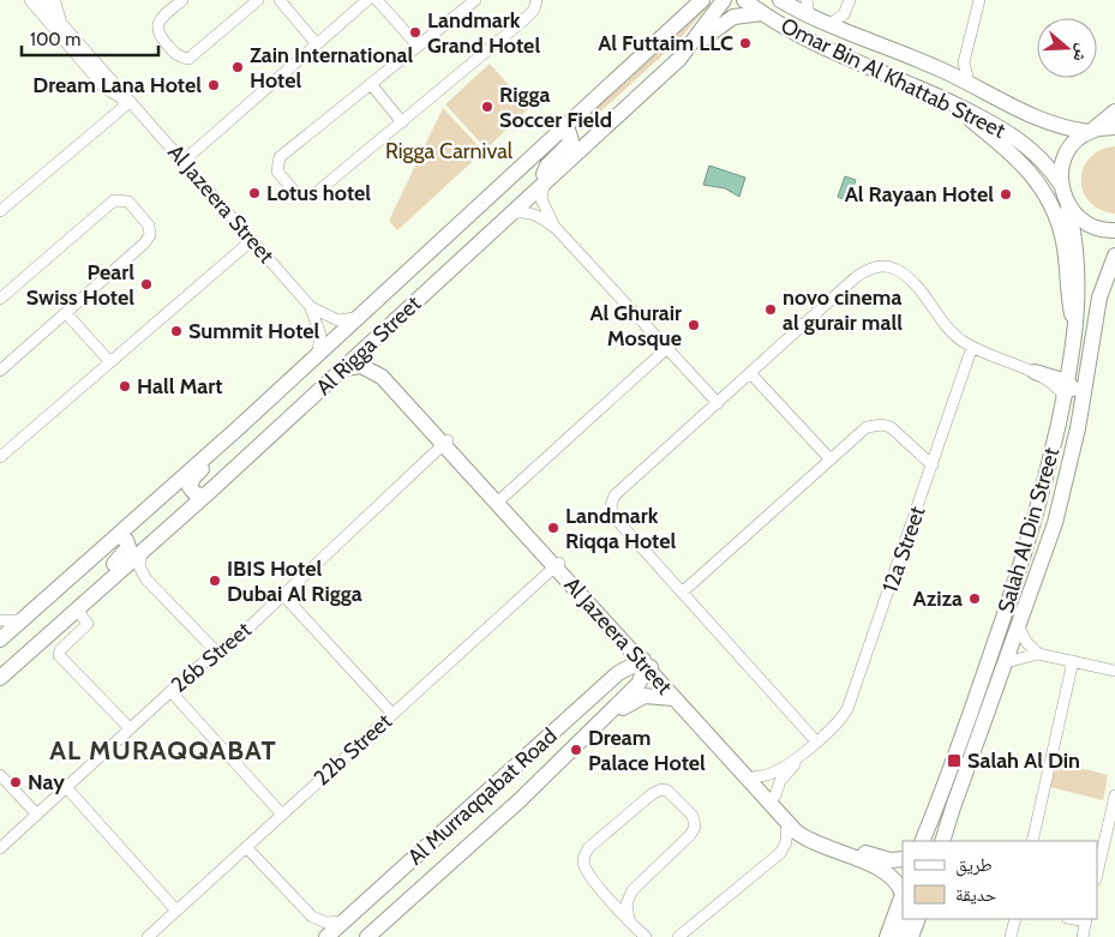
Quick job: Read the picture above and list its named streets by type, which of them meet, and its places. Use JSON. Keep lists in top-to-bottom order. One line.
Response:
{"streets":{"street":["Omar Bin Al Khattab Street","Al Jazeera Street","Al Rigga Street","Salah Al Din Street","12a Street","26b Street","22b Street","Al Murraqqabat Road"]},"crossings":[["Omar Bin Al Khattab Street","Salah Al Din Street"],["Al Jazeera Street","Al Rigga Street"],["Al Jazeera Street","26b Street"],["Al Jazeera Street","22b Street"],["Al Jazeera Street","Al Murraqqabat Road"]],"districts":["AL MURAQQABAT"],"parks":["Rigga Carnival"],"places":{"other":["Landmark Grand Hotel","Al Futtaim LLC","Zain International Hotel","Dream Lana Hotel","Rigga Soccer Field","Lotus hotel","Al Rayaan Hotel","Pearl Swiss Hotel","novo cinema al gurair mall","Al Ghurair Mosque","Summit Hotel","Hall Mart","Landmark Riqqa Hotel","IBIS Hotel Dubai Al Rigga","Aziza","Dream Palace Hotel","Nay"],"transit":["Salah Al Din"]},"legend":["طريق","حديقة"],"scale_bar":"100 m","north":"right"}
